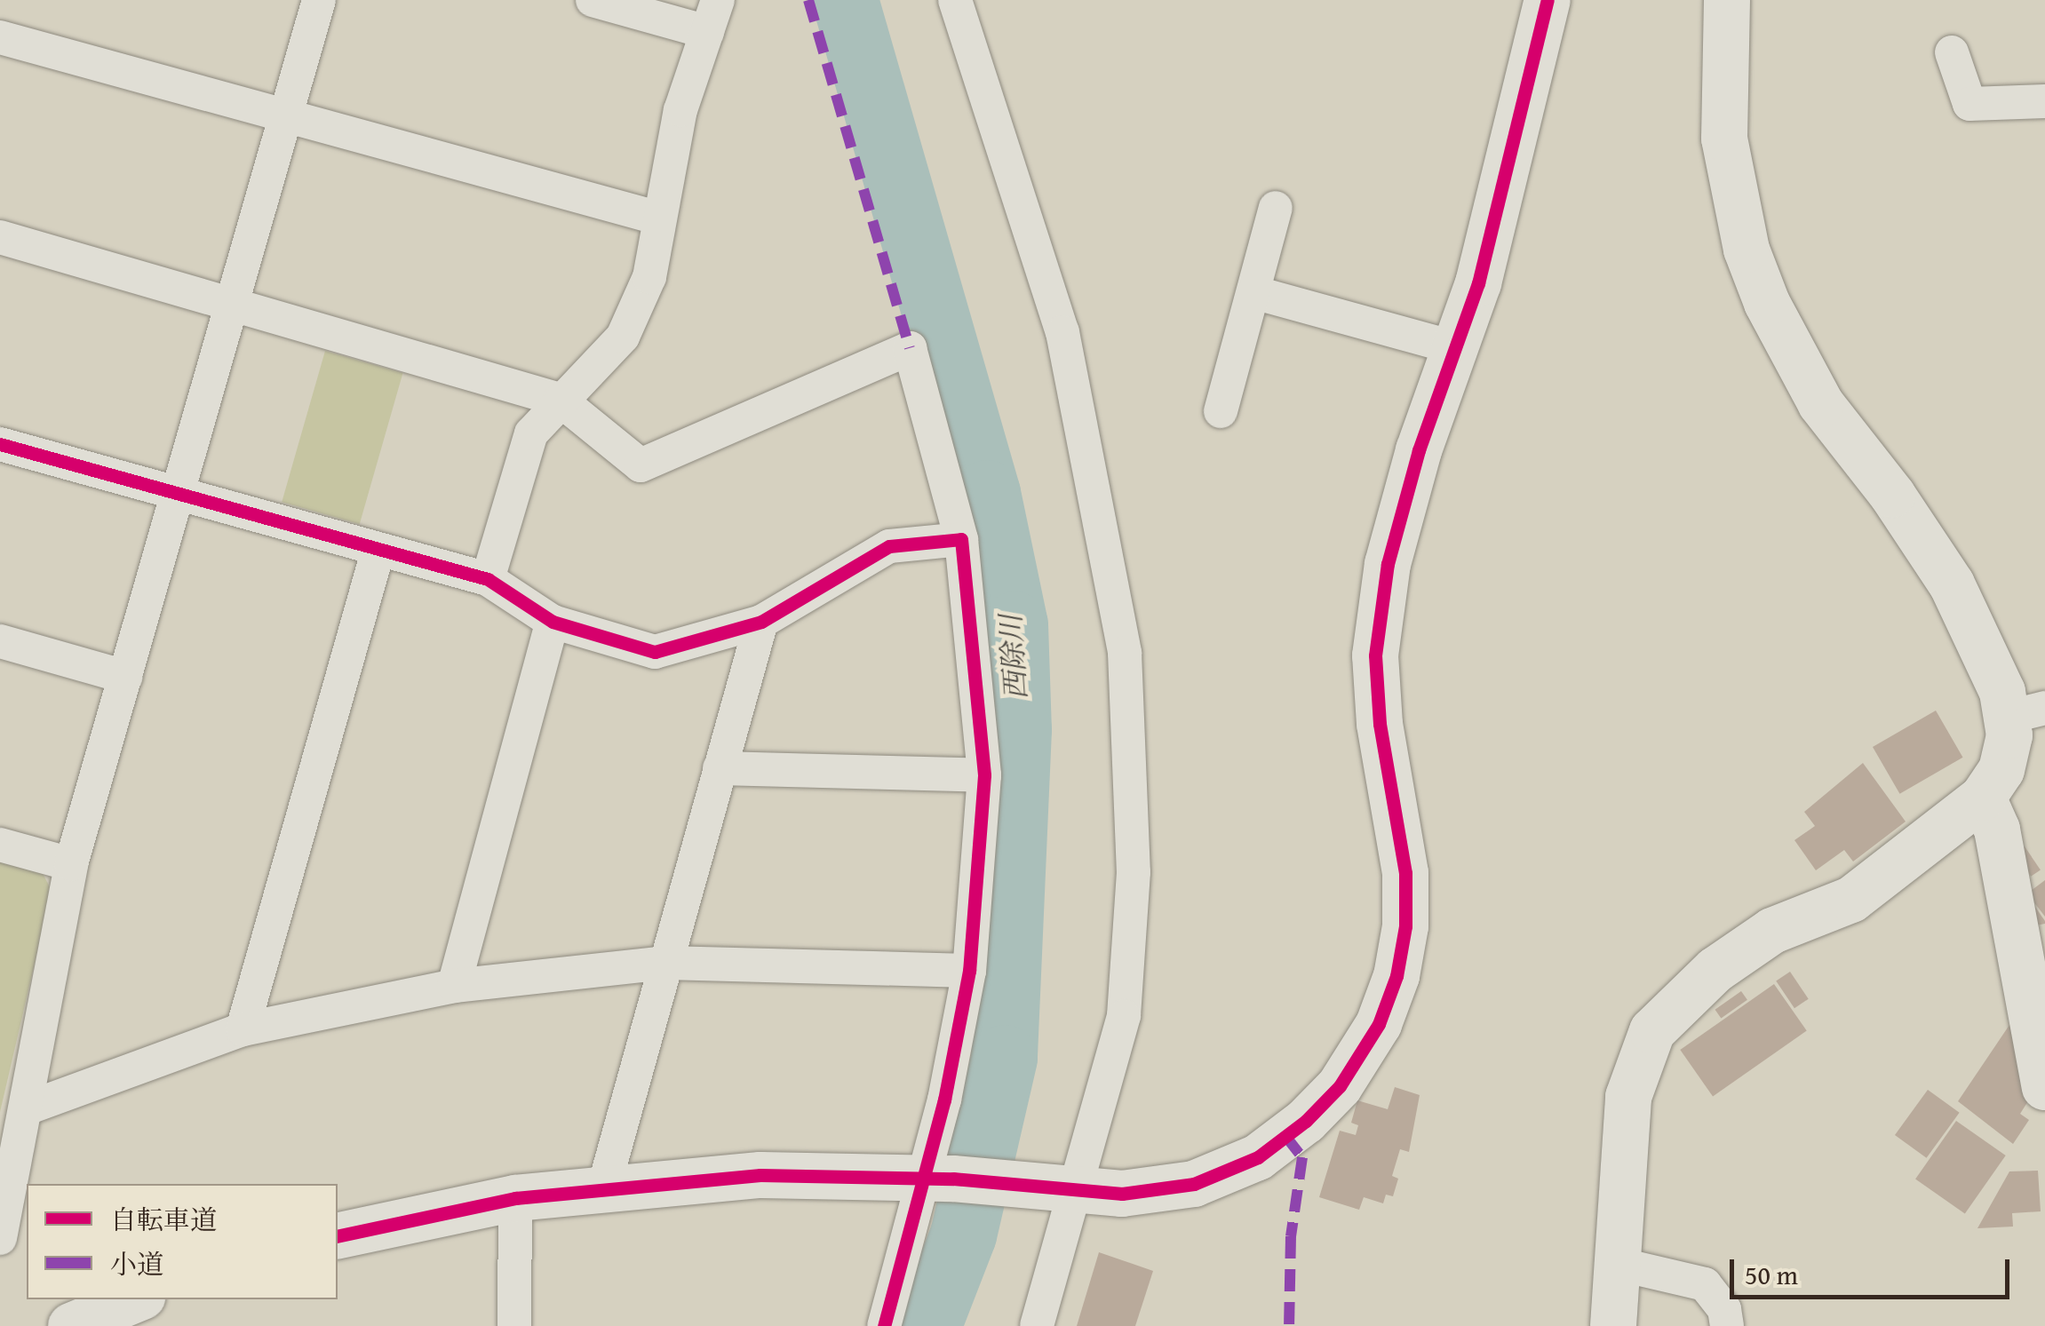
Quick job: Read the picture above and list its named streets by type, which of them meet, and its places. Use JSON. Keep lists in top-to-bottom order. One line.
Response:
{"water":["西除川"],"legend":["自転車道","小道"],"scale_bar":"50 m"}
